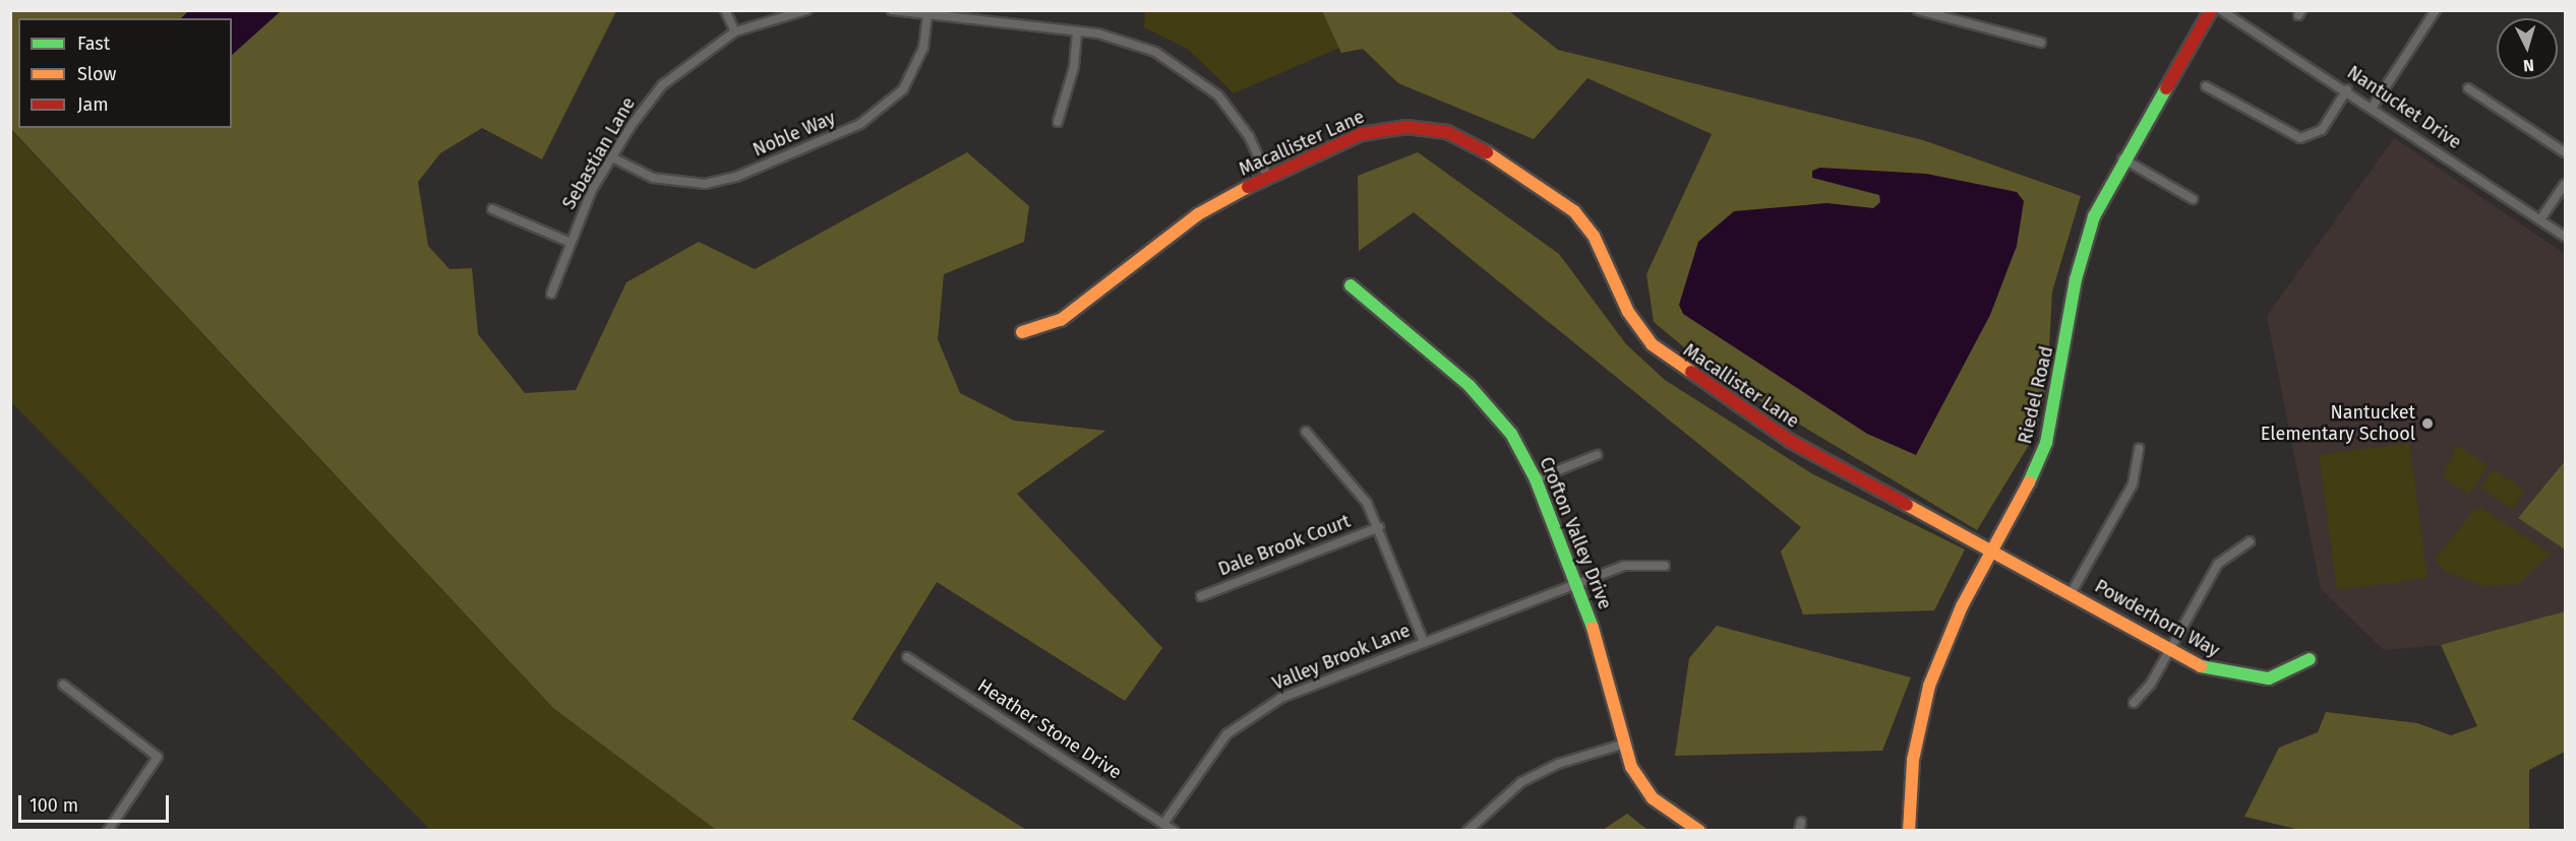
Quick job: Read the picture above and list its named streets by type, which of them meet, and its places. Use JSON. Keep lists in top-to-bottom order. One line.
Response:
{"streets":{"street":["Nantucket Drive","Noble Way","Macallister Lane","Sebastian Lane","Riedel Road","Crofton Valley Drive","Dale Brook Court","Powderhorn Way","Valley Brook Lane","Heather Stone Drive"]},"crossings":[["Noble Way","Sebastian Lane"],["Macallister Lane","Riedel Road"],["Macallister Lane","Powderhorn Way"],["Riedel Road","Powderhorn Way"],["Crofton Valley Drive","Valley Brook Lane"],["Valley Brook Lane","Heather Stone Drive"]],"places":["Nantucket Elementary School"],"legend":["Fast","Slow","Jam"],"scale_bar":"100 m","north":"bottom"}
